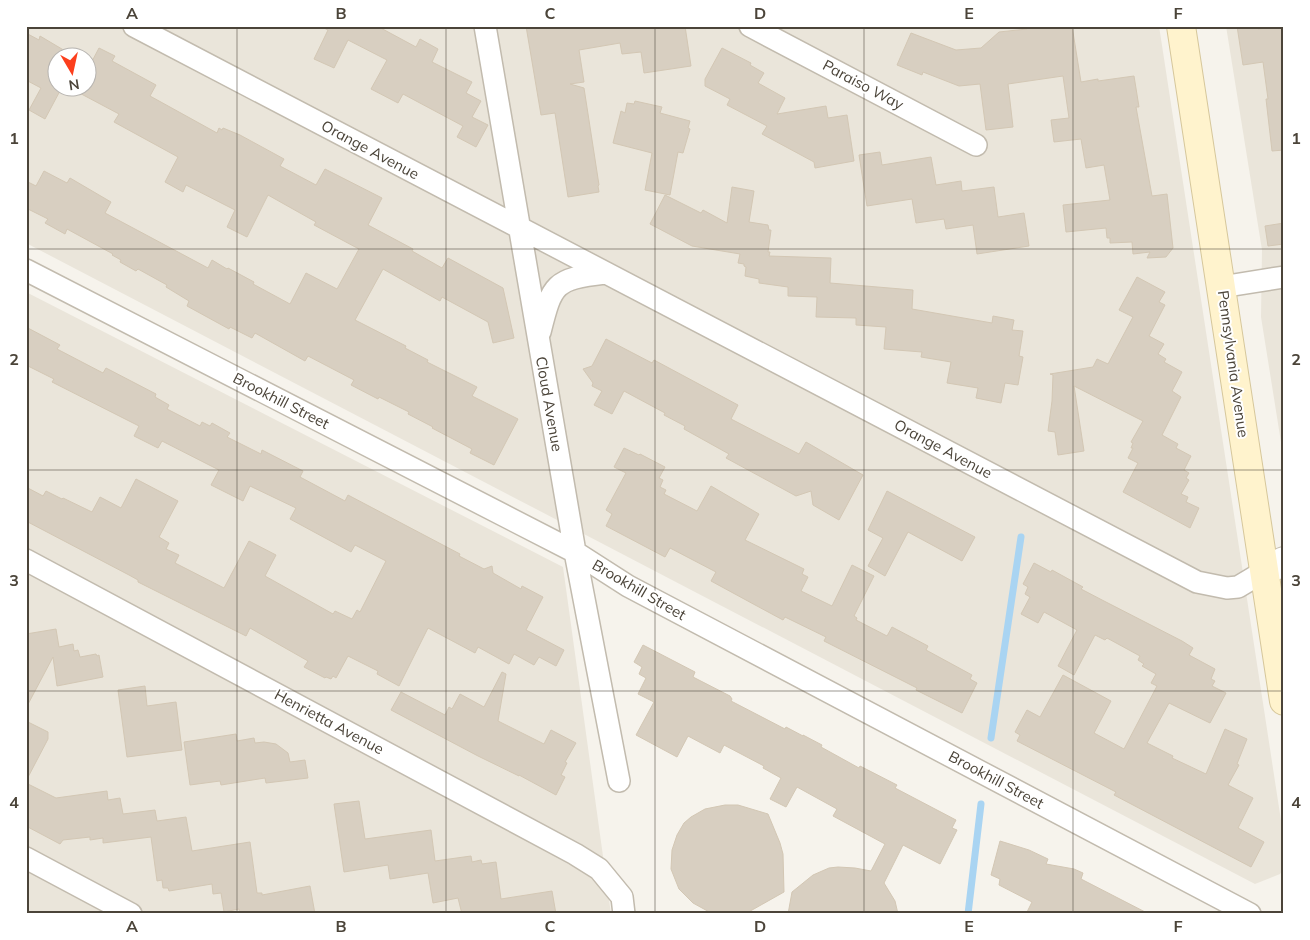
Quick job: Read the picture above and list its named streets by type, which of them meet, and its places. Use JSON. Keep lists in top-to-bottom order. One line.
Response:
{"streets":{"main road":["Pennsylvania Avenue"],"street":["Paraiso Way","Orange Avenue","Brookhill Street","Cloud Avenue","Henrietta Avenue"]},"crossings":[["Orange Avenue","Pennsylvania Avenue"],["Orange Avenue","Cloud Avenue"],["Brookhill Street","Cloud Avenue"]],"north":"bottom","grid":{"columns":["A","B","C","D","E","F"],"rows":["1","2","3","4"]}}
